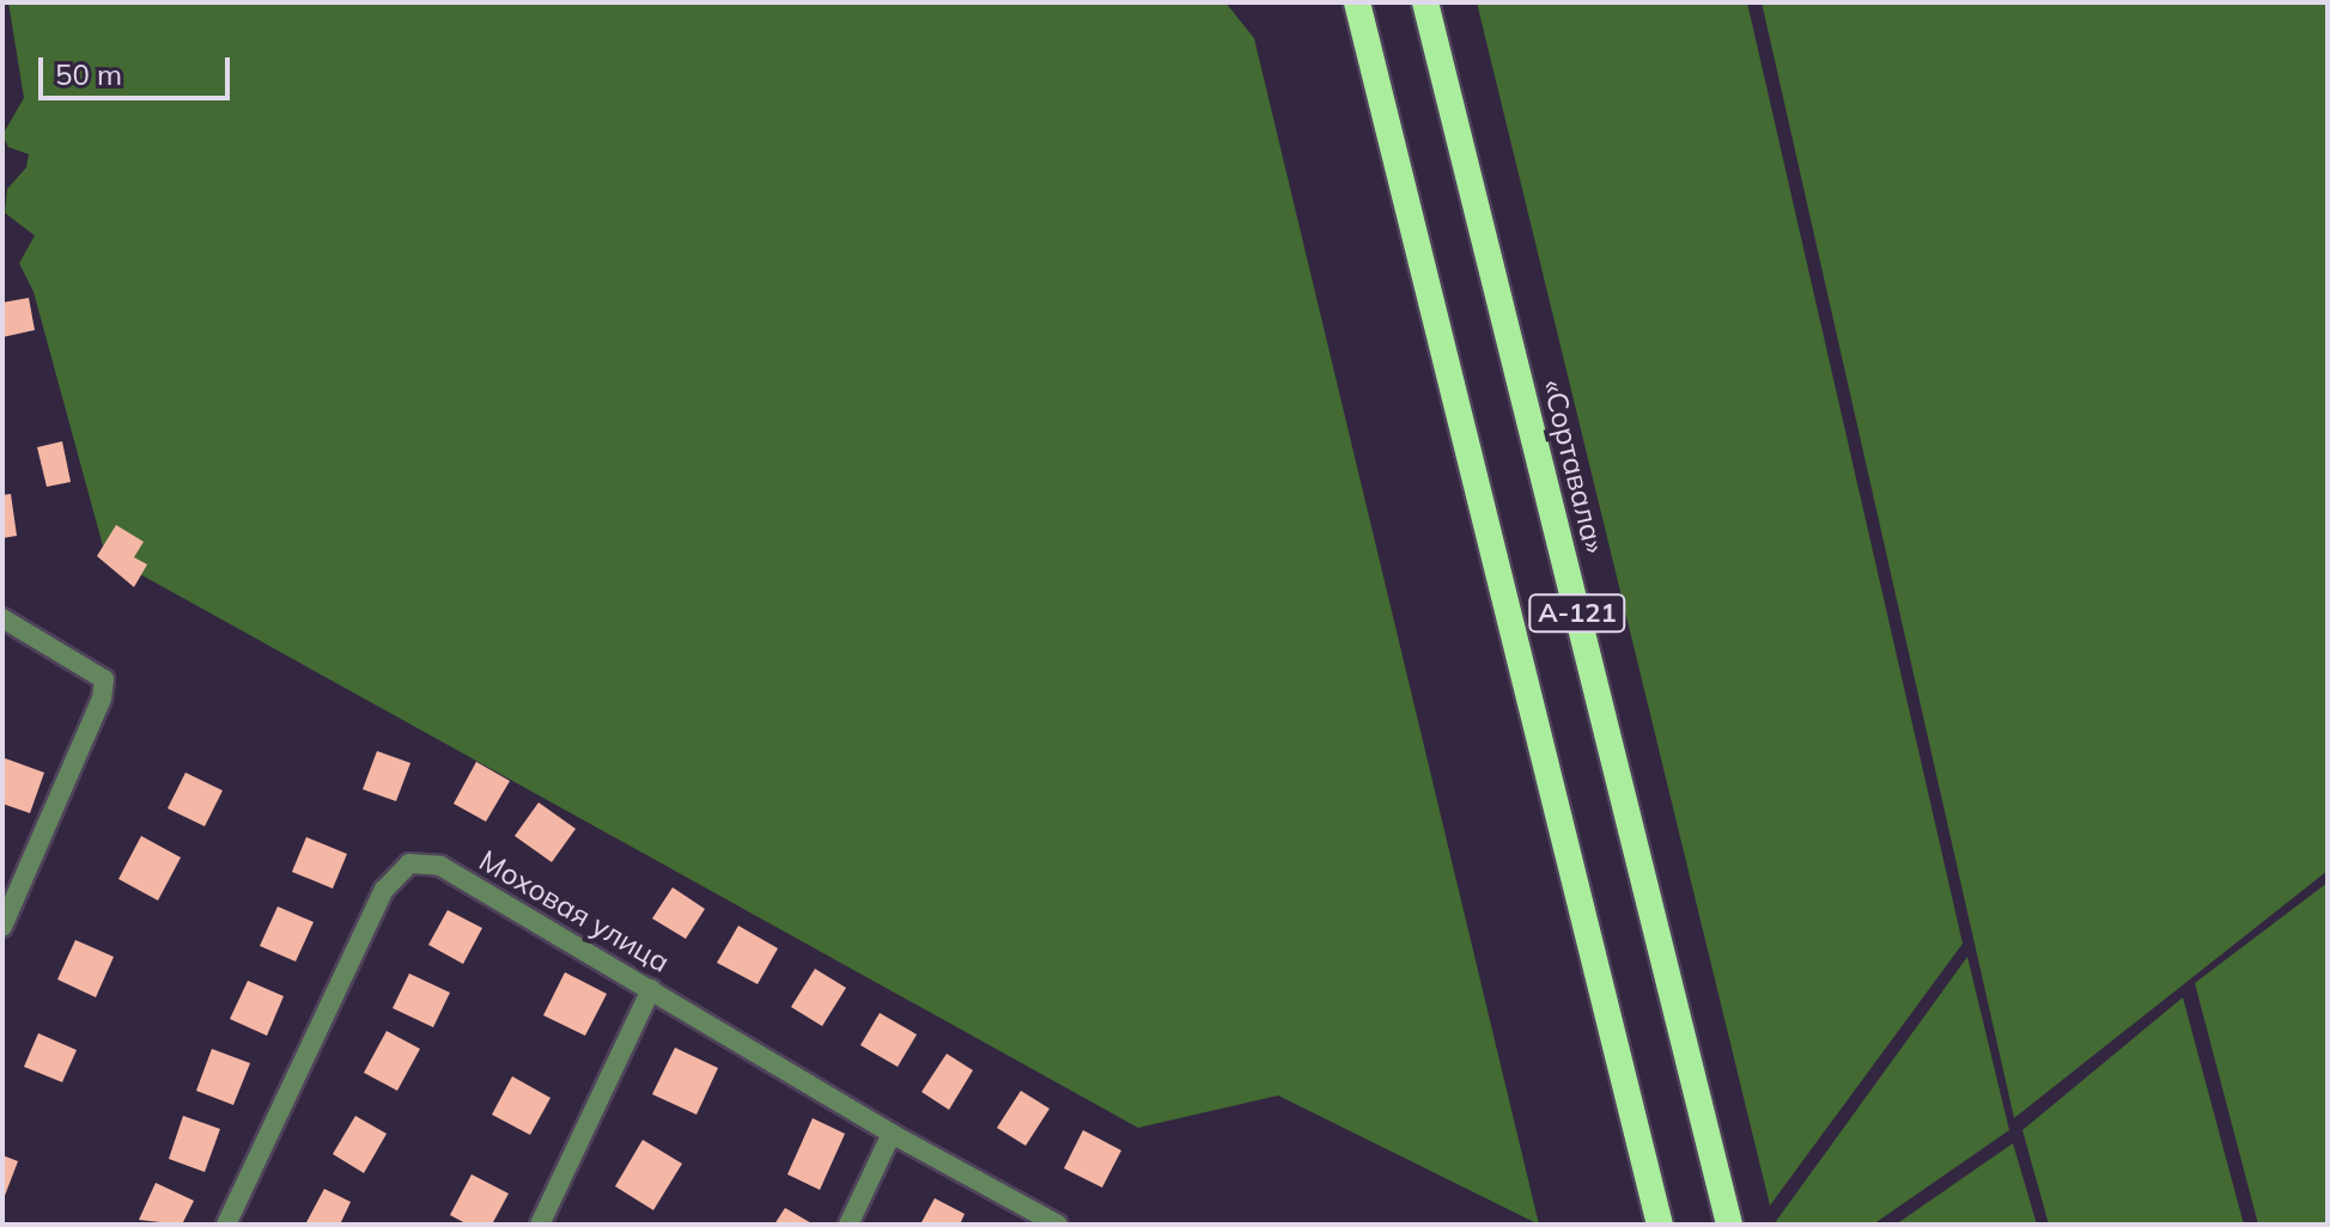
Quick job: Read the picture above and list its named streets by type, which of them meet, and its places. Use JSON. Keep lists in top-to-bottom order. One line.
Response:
{"streets":{"highway":["«Сортавала»","А-121"],"street":["Моховая улица"]},"scale_bar":"50 m"}
